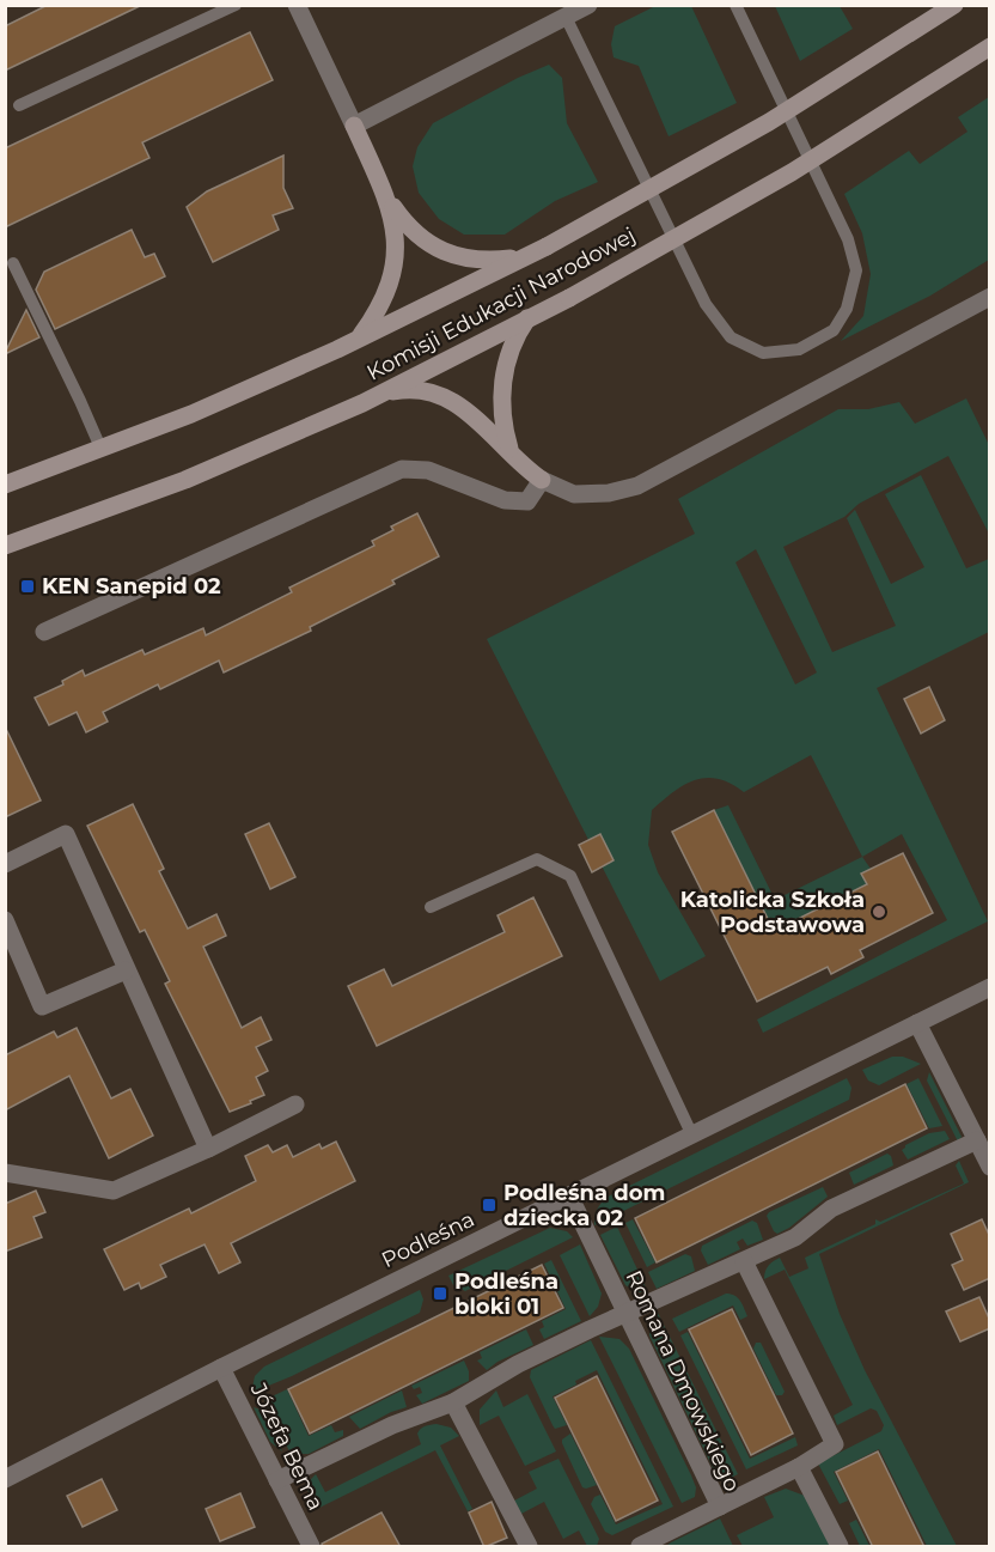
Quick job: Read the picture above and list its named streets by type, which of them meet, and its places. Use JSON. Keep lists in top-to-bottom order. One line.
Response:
{"streets":{"main road":["Komisji Edukacji Narodowej"],"street":["Podleśna","Romana Dmowskiego","Józefa Bema"]},"crossings":[["Podleśna","Romana Dmowskiego"],["Podleśna","Józefa Bema"]],"places":{"transit":["KEN Sanepid 02","Podleśna dom dziecka 02","Podleśna bloki 01"],"other":["Katolicka Szkoła Podstawowa"]}}
